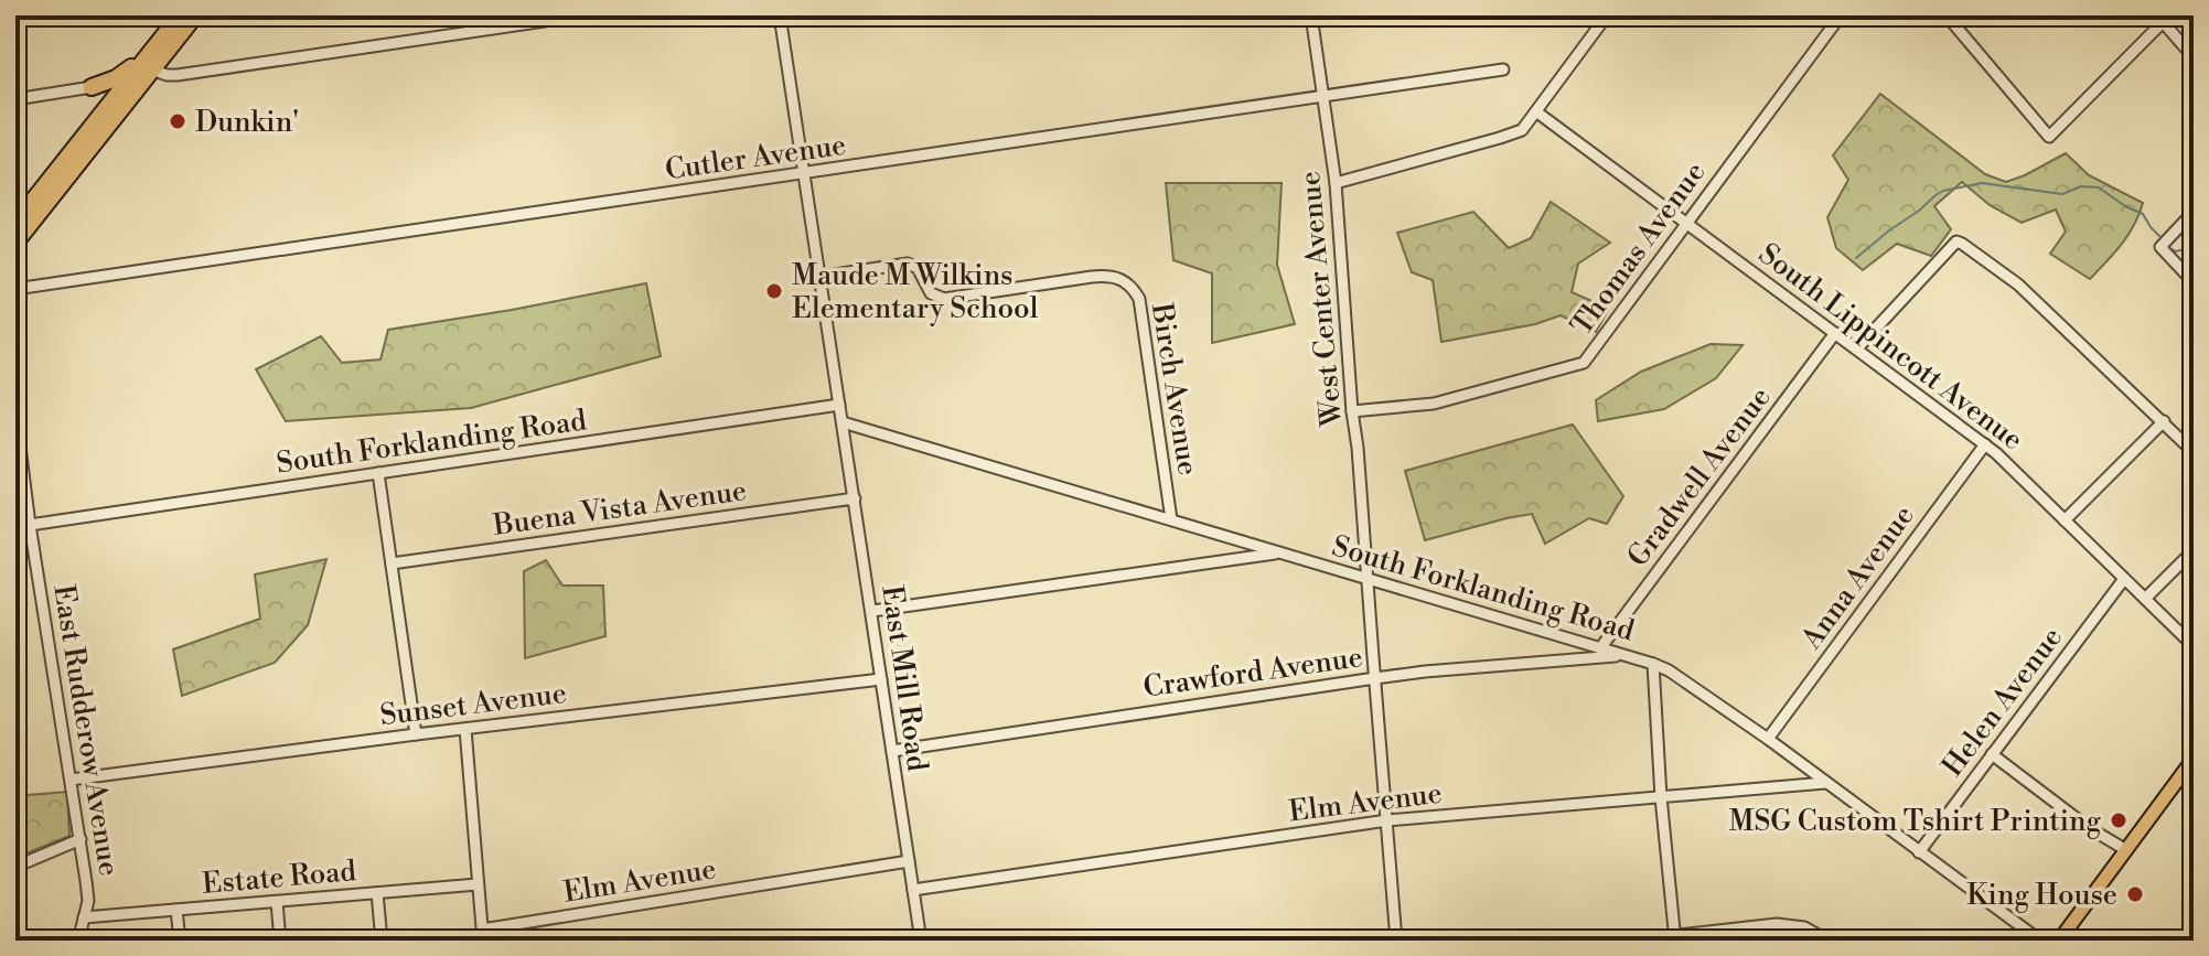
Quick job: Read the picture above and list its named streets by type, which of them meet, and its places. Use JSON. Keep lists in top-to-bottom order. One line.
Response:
{"streets":{"street":["Cutler Avenue","Thomas Avenue","West Center Avenue","South Lippincott Avenue","Birch Avenue","South Forklanding Road","Gradwell Avenue","Buena Vista Avenue","Anna Avenue","Crawford Avenue","East Mill Road","Helen Avenue","Sunset Avenue","East Rudderow Avenue","Elm Avenue","Estate Road"]},"crossings":[["Cutler Avenue","West Center Avenue"],["Cutler Avenue","East Mill Road"],["Thomas Avenue","West Center Avenue"],["Thomas Avenue","South Lippincott Avenue"],["West Center Avenue","South Forklanding Road"],["West Center Avenue","Crawford Avenue"],["West Center Avenue","Elm Avenue"],["South Lippincott Avenue","Gradwell Avenue"],["South Lippincott Avenue","Anna Avenue"],["South Lippincott Avenue","Helen Avenue"],["Birch Avenue","South Forklanding Road"],["Birch Avenue","East Mill Road"],["South Forklanding Road","Gradwell Avenue"],["South Forklanding Road","Anna Avenue"],["South Forklanding Road","Crawford Avenue"],["South Forklanding Road","East Mill Road"],["South Forklanding Road","Helen Avenue"],["South Forklanding Road","East Rudderow Avenue"],["South Forklanding Road","Elm Avenue"],["Buena Vista Avenue","East Mill Road"],["Crawford Avenue","East Mill Road"],["East Mill Road","Sunset Avenue"],["East Mill Road","Elm Avenue"],["Sunset Avenue","East Rudderow Avenue"],["East Rudderow Avenue","Estate Road"]],"places":["Dunkin'","Maude M Wilkins Elementary School","MSG Custom Tshirt Printing","King House"]}
